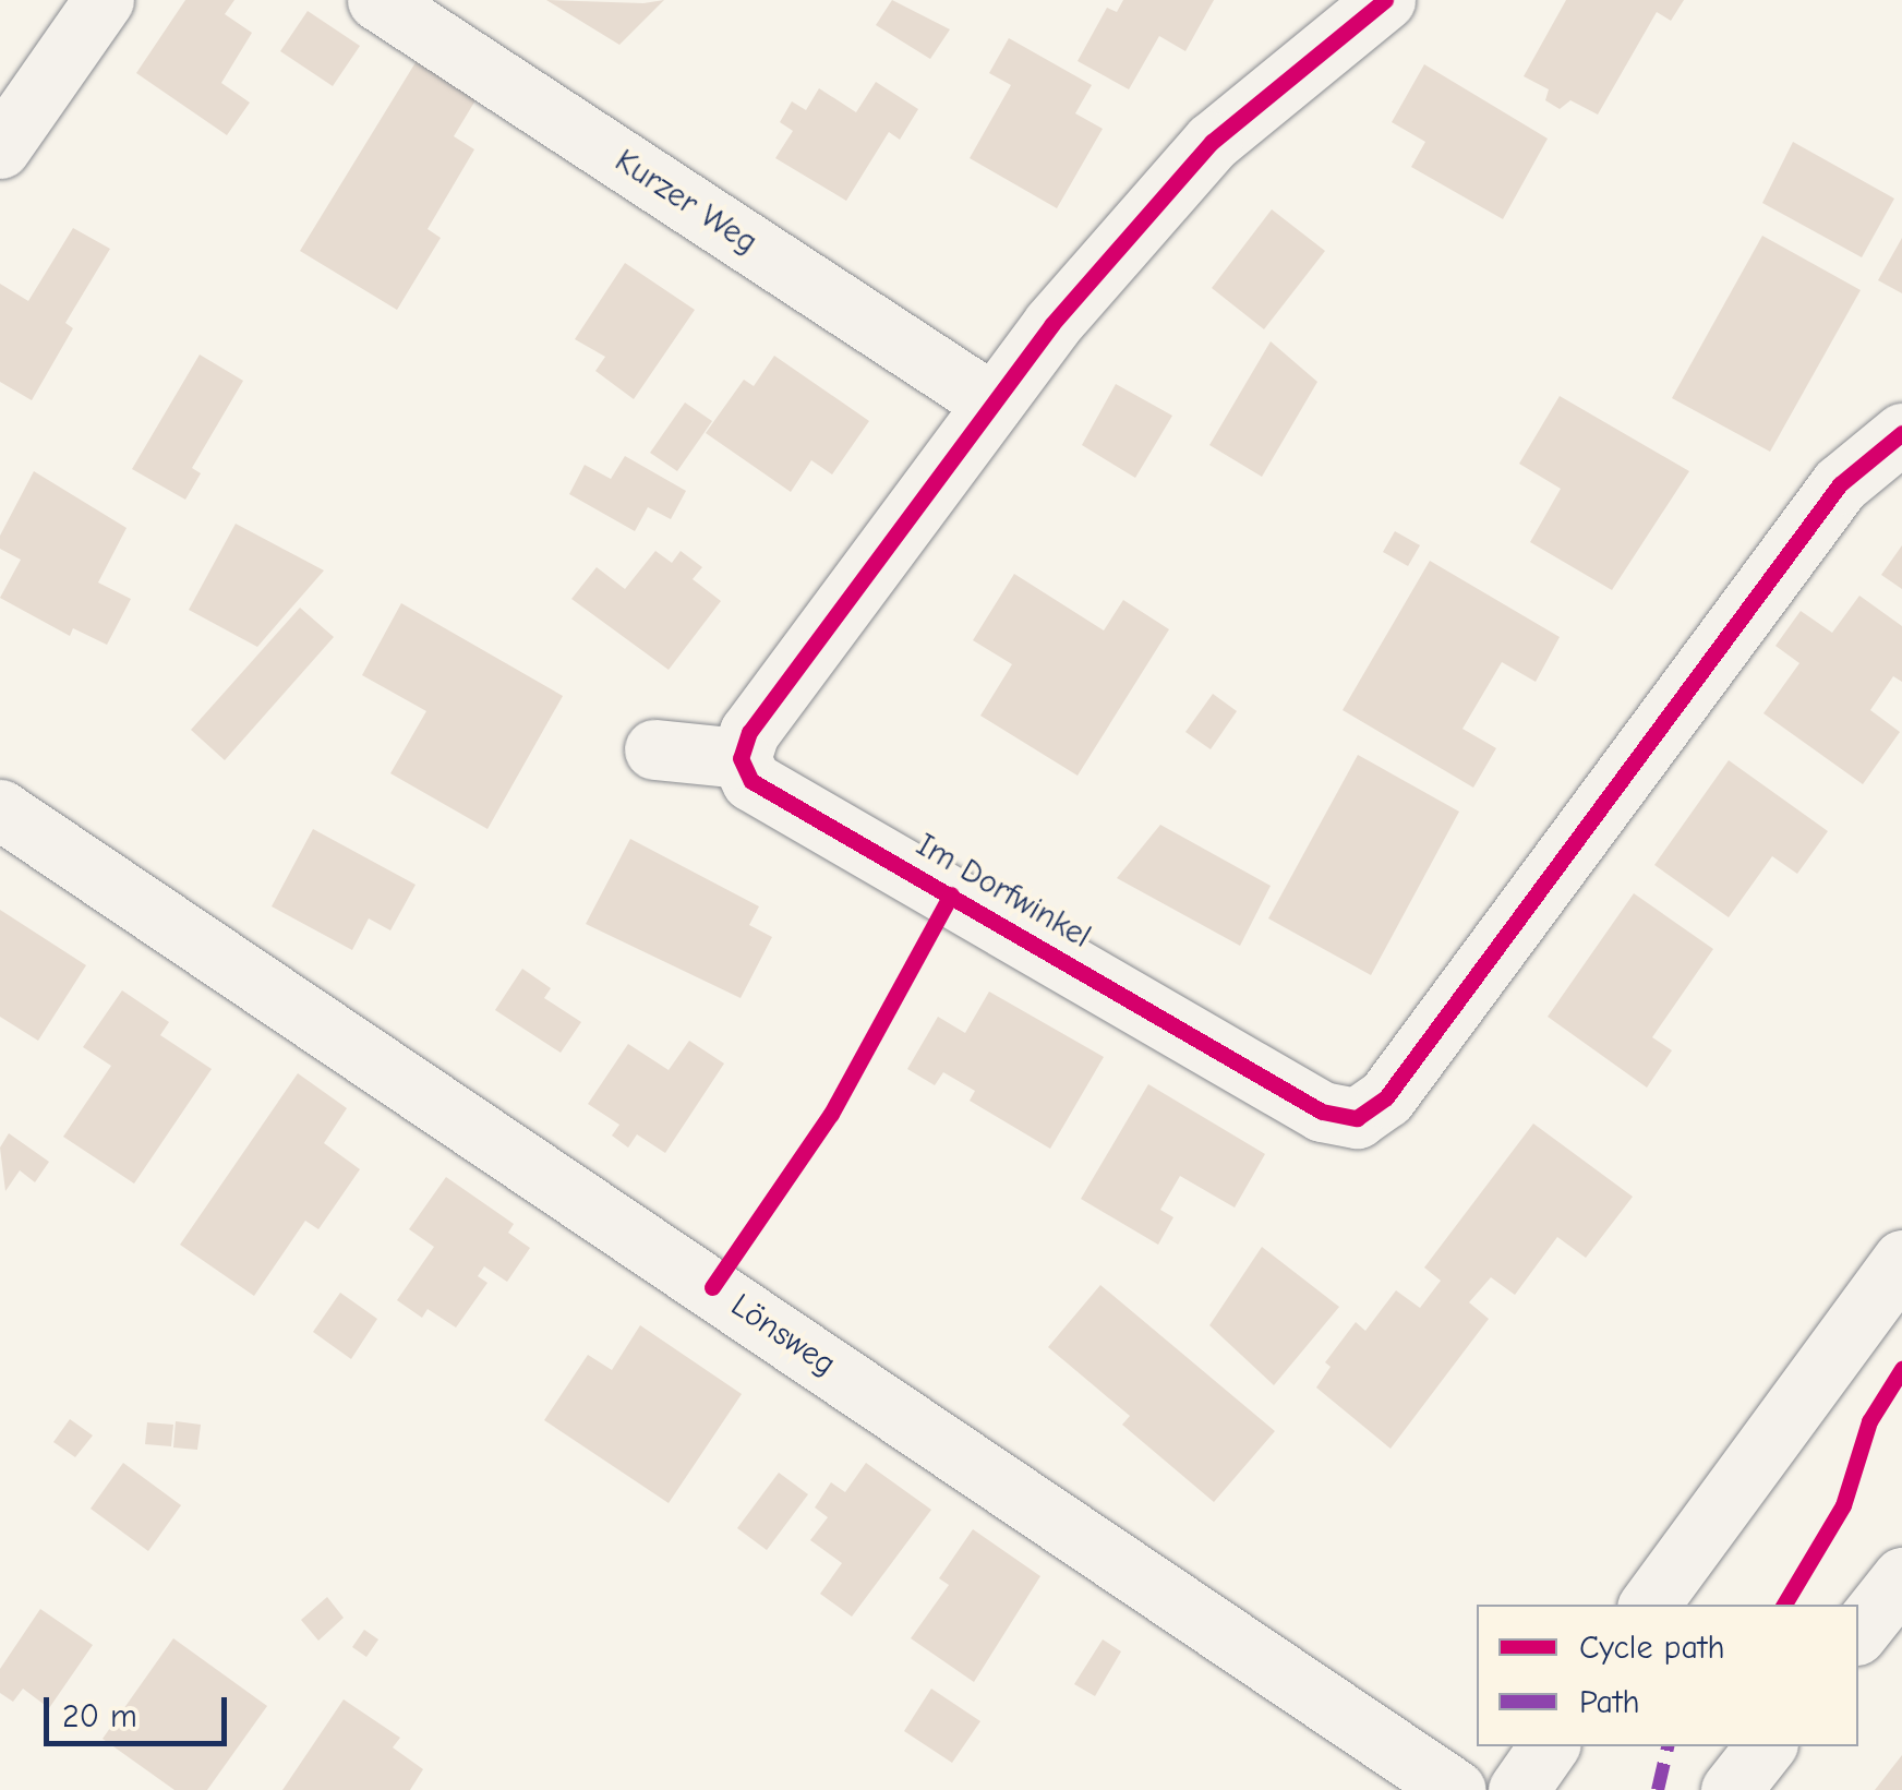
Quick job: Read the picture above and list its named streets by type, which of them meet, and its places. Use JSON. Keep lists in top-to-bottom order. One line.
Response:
{"streets":{"street":["Kurzer Weg","Im Dorfwinkel","Lönsweg"]},"legend":["Cycle path","Path"],"scale_bar":"20 m"}
